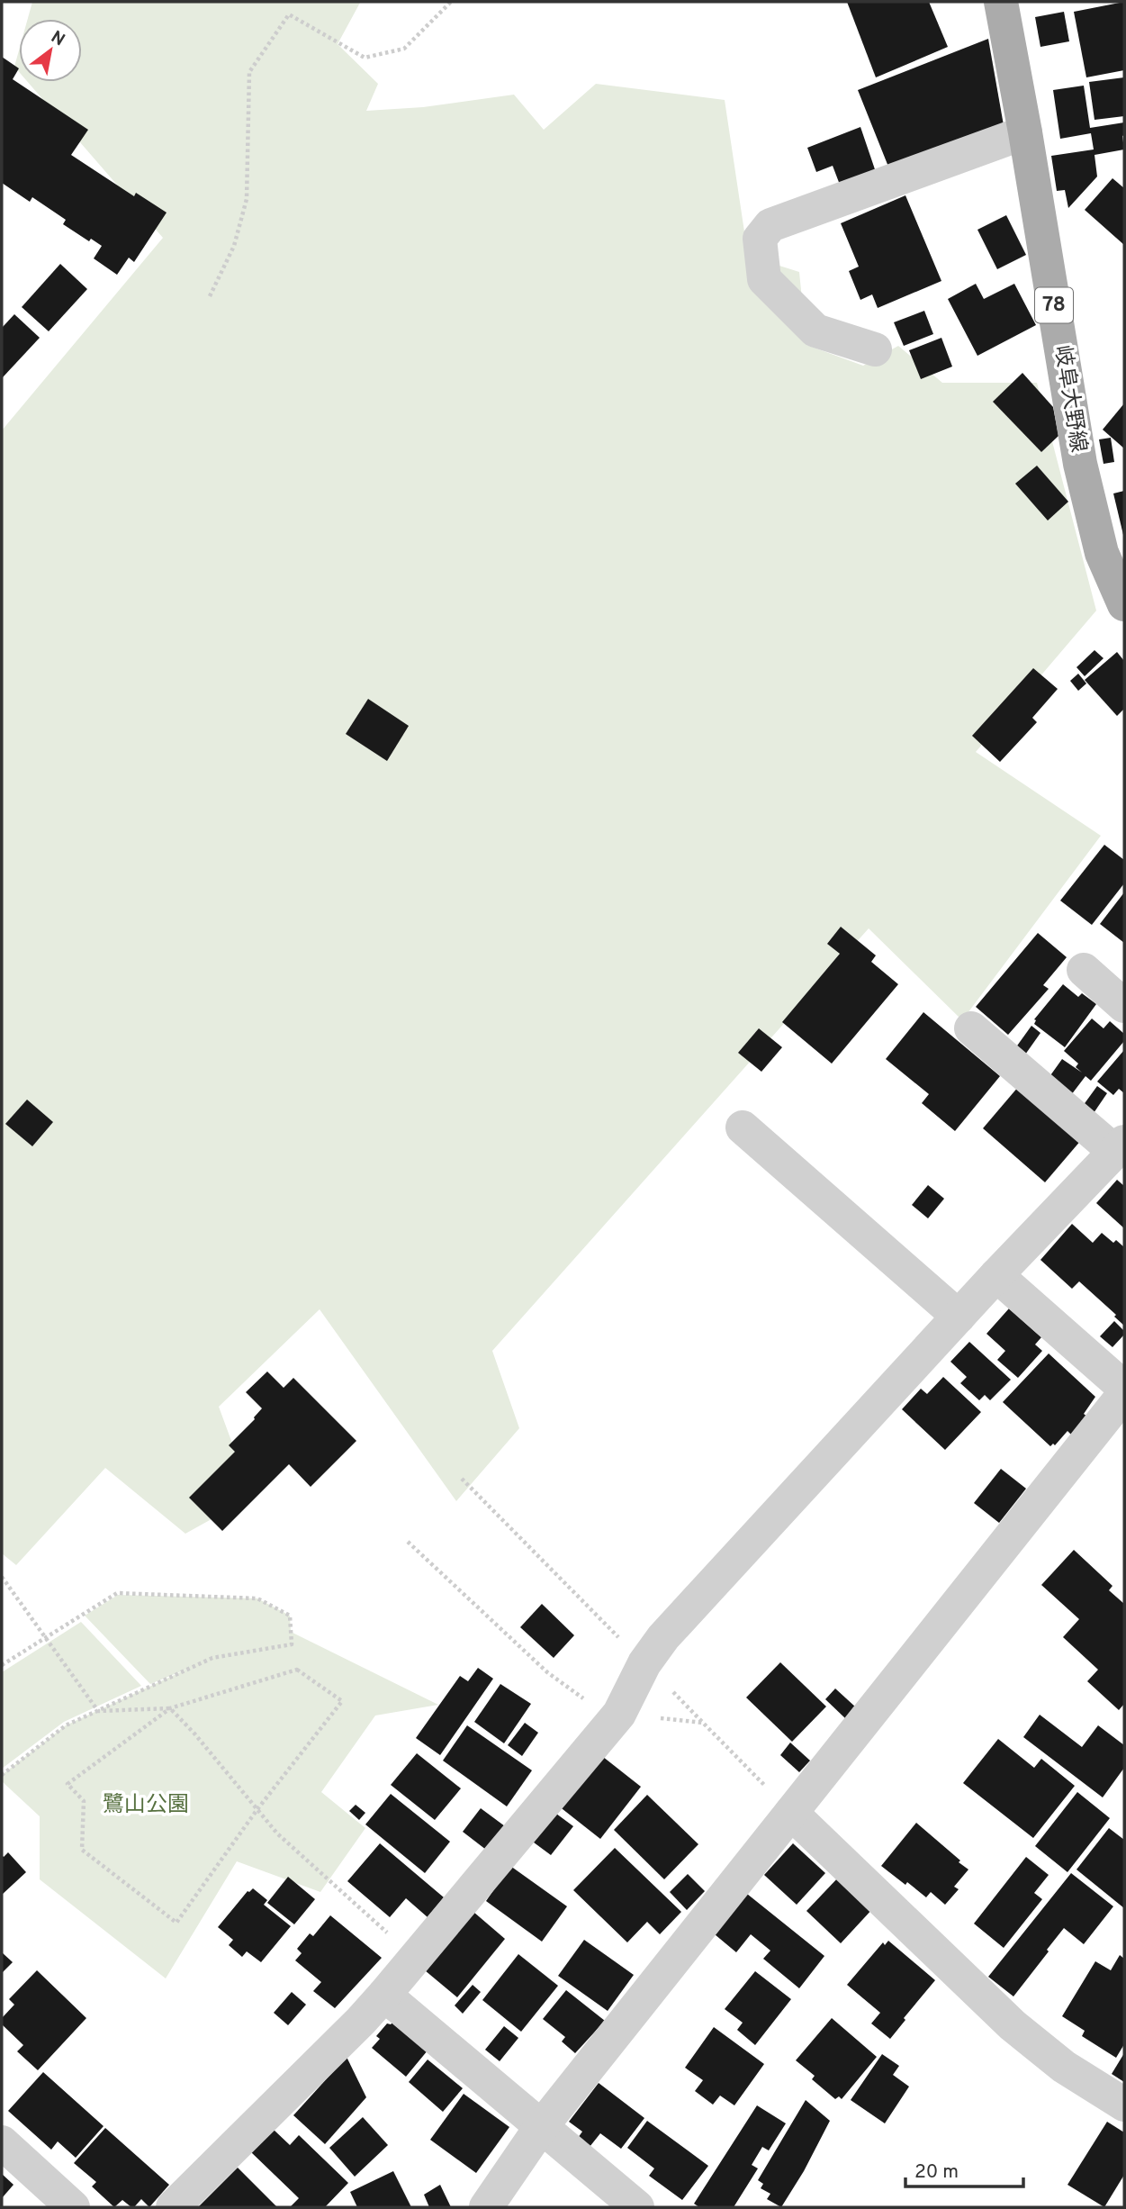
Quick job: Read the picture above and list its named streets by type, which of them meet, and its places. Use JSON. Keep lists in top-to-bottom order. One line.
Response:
{"streets":{"main road":["78","岐阜大野線"]},"parks":["鷺山公園"],"scale_bar":"20 m","north":"top right"}
